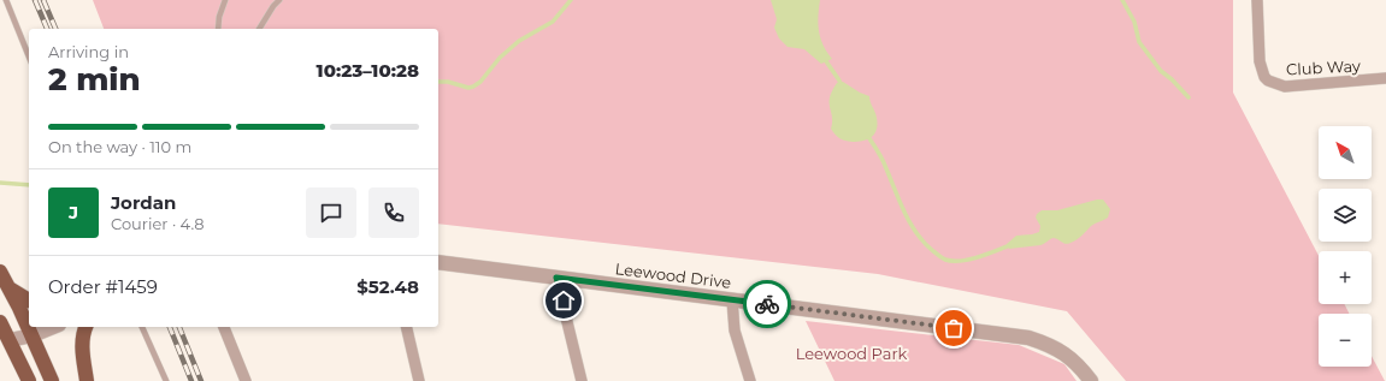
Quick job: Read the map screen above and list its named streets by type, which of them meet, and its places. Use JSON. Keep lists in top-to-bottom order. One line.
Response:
{"streets":{"street":["Club Way","Leewood Drive"]},"parks":["Leewood Park"],"north":"top left","page":{"heading":["2 min","Arriving in","10:23–10:28"],"panel":["Jordan","Courier · 4.8","Order #1459","$52.48"],"bar":"On the way · 110 m","map_buttons":["+","−"],"round":"J"}}
